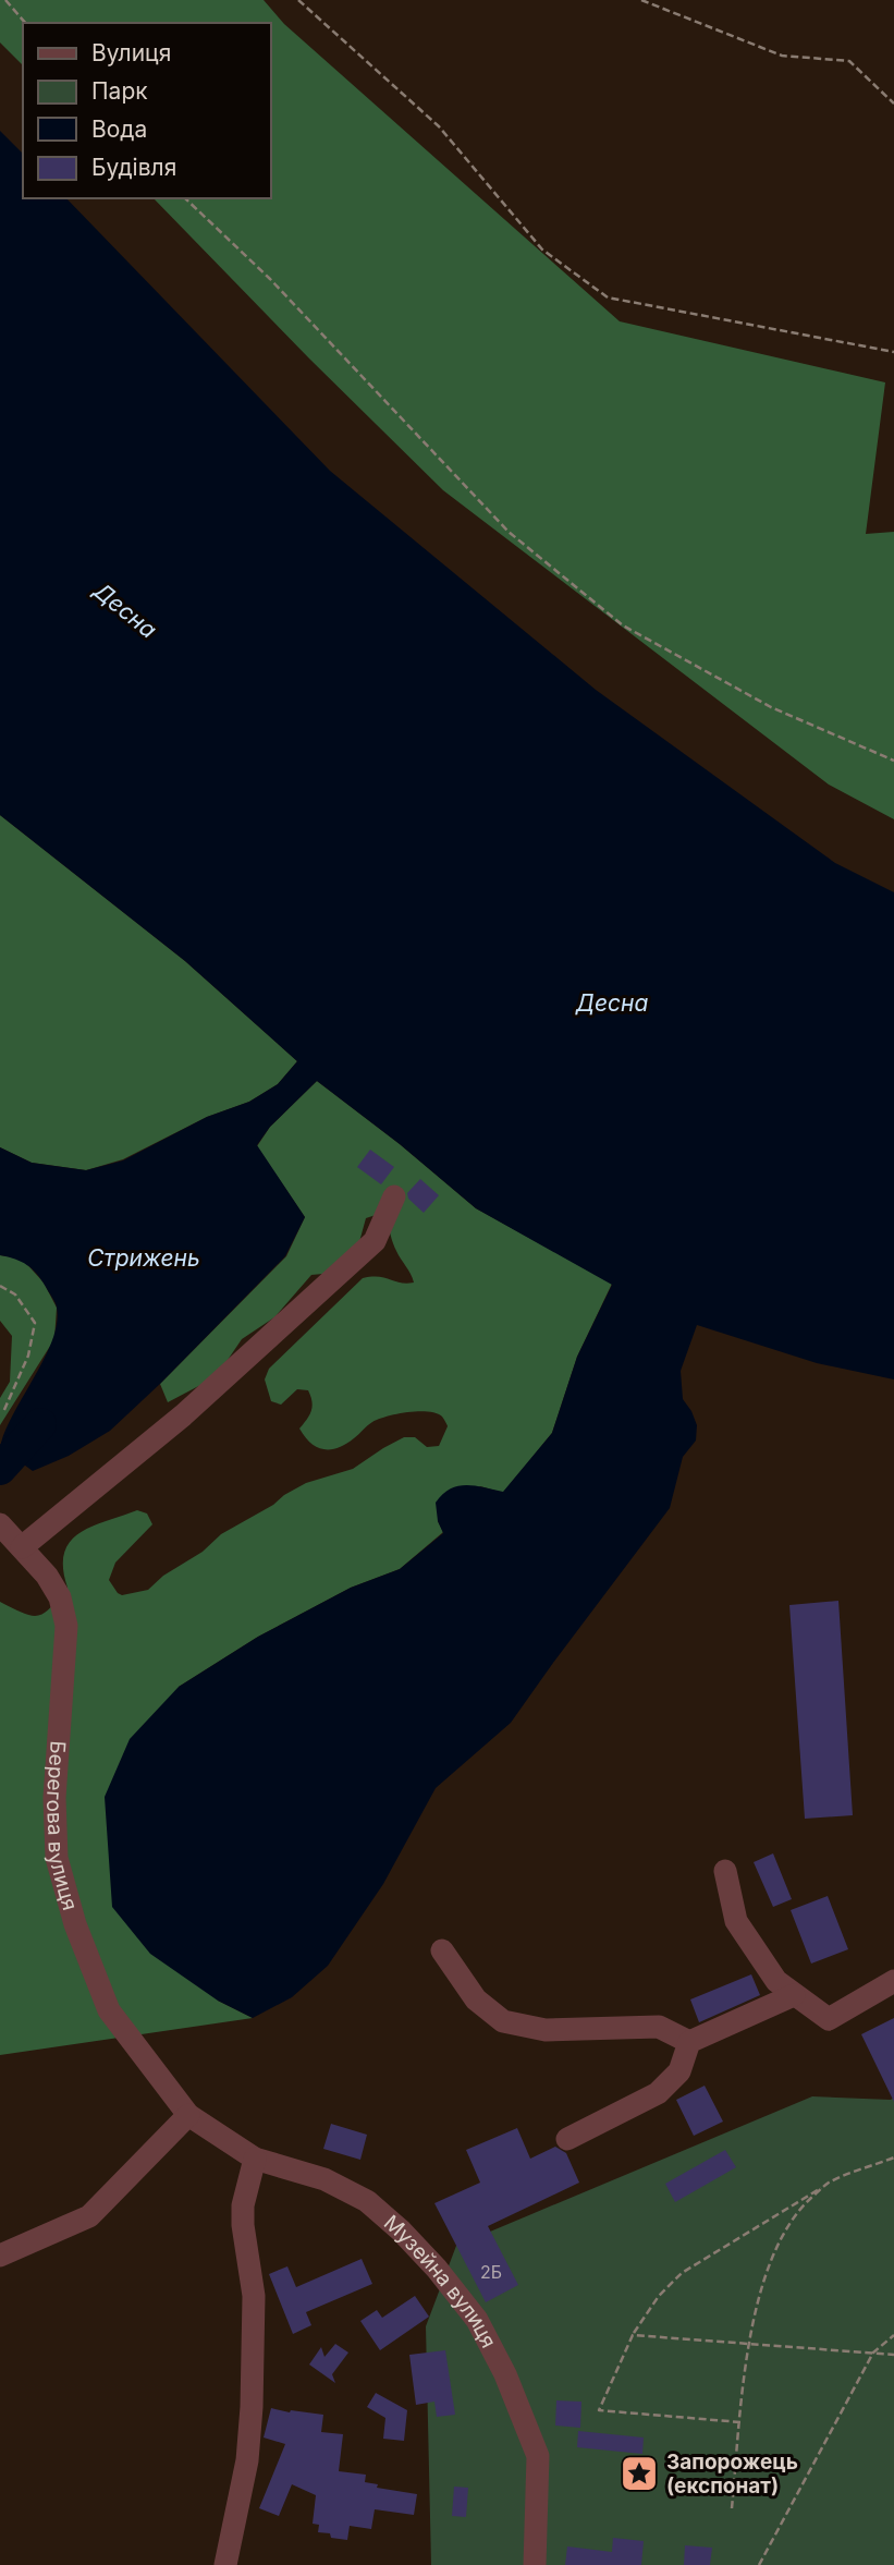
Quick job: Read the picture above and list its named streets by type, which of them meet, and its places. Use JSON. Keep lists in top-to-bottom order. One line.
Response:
{"streets":{"street":["Берегова вулиця","Музейна вулиця"]},"crossings":[["Берегова вулиця","Музейна вулиця"]],"water":["Десна","Стрижень"],"places":{"place":["Запорожець (експонат)"]},"house_numbers":["2Б"],"legend":["Вулиця","Парк","Вода","Будівля"]}
